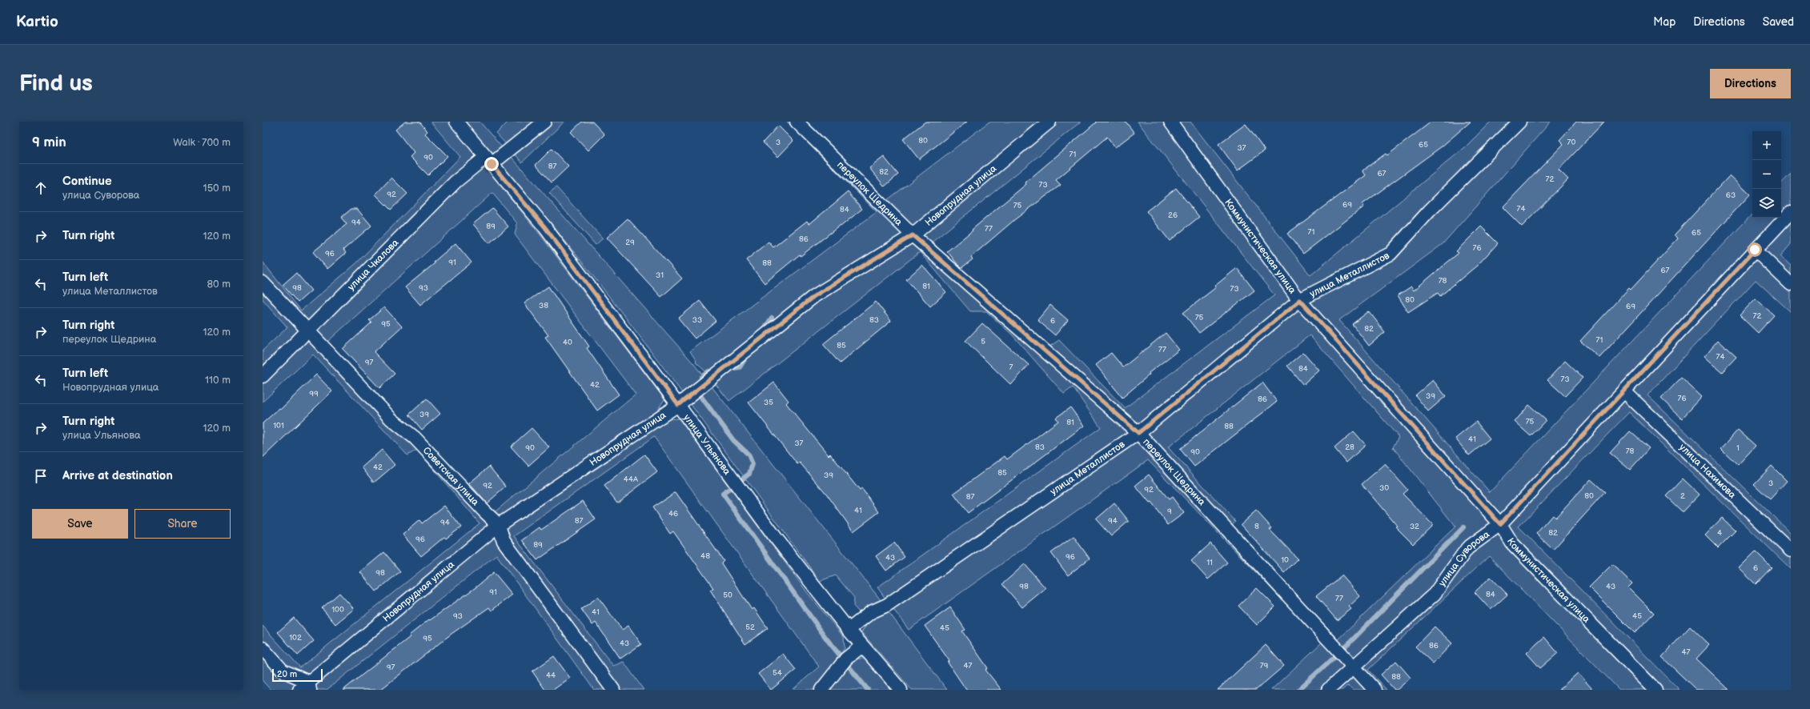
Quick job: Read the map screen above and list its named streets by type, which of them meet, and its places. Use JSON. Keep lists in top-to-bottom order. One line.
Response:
{"streets":{"street":["переулок Щедрина","Новопрудная улица","Коммунистическая улица","улица Чкалова","улица Металлистов","улица Ульянова","улица Нахимова","Советская улица","улица Суворова"]},"crossings":[["переулок Щедрина","Новопрудная улица"],["переулок Щедрина","улица Металлистов"],["переулок Щедрина","улица Суворова"],["Новопрудная улица","улица Ульянова"],["Новопрудная улица","Советская улица"],["Коммунистическая улица","улица Металлистов"],["Коммунистическая улица","улица Суворова"],["улица Чкалова","улица Ульянова"],["улица Чкалова","Советская улица"],["улица Металлистов","улица Ульянова"],["улица Нахимова","улица Суворова"]],"house_numbers":["80","3","70","65","37","71","90","87","82","67","72","73","92","63","69","75","74","84","26","94","89","77","71","65","86","29","76","96","91","88","67","31","78","81","98","93","73","80","38","69","72","75","33","83","6","95","82","71","5","40","85","77","74","97","7","84","73","42","99","39","76","86","35","39","75","81","101","88","41","37","83","28","90","1","78","90","42","85","39","44А","3","92","30","92","80","2","87","41","9","46","87","94","94","8","32","82","4","96","89","48","96","43","10","11","6","98","98","43","91","84","50","77","100","41","93","45","52","45","102","95","43","86","47","47","79","97","54","44","88"],"scale_bar":"20 m","page":{"header":"Kartio","nav":["Map","Directions","Saved"],"buttons":["Directions",["Save","Share"]],"title":"Find us","heading":["9 min","Walk · 700 m"],"map_buttons":["+","−"],"list":[["Continue","улица Суворова","150 m"],["Turn right","120 m"],["Turn left","улица Металлистов","80 m"],["Turn right","переулок Щедрина","120 m"],["Turn left","Новопрудная улица","110 m"],["Turn right","улица Ульянова","120 m"],"Arrive at destination"],"scale":"20 m"}}
